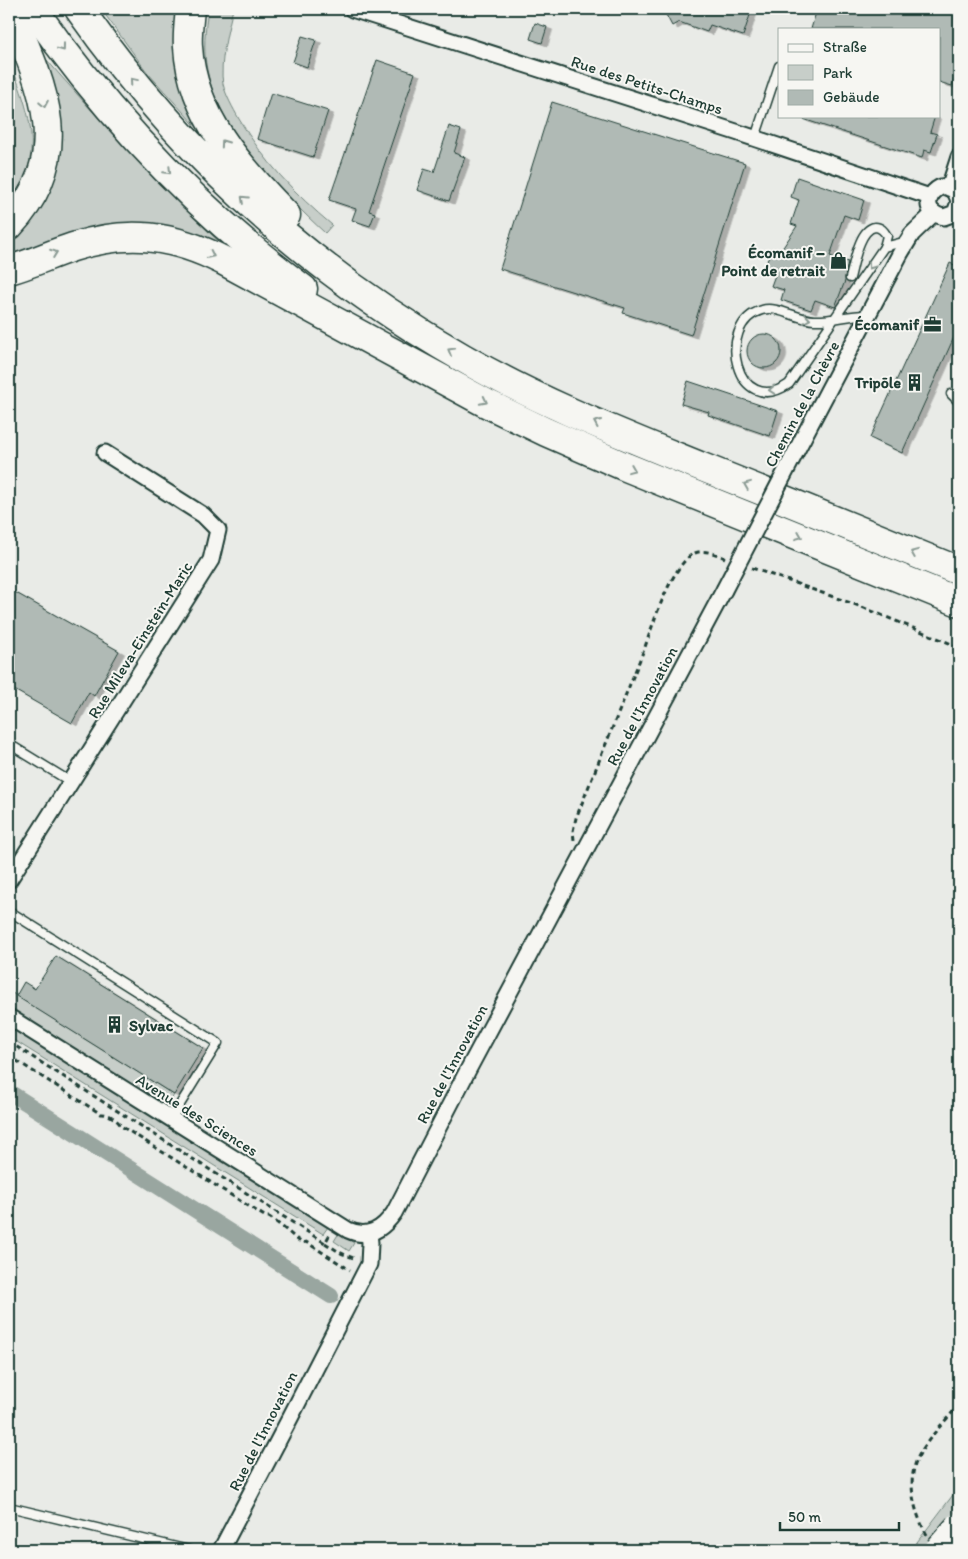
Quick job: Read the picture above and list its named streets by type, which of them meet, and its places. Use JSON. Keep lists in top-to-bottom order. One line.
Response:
{"streets":{"street":["Rue des Petits-Champs","Chemin de la Chèvre","Rue Mileva-Einstein-Maric","Rue de l'Innovation","Avenue des Sciences"]},"crossings":[["Rue des Petits-Champs","Chemin de la Chèvre"],["Chemin de la Chèvre","Rue de l'Innovation"],["Rue de l'Innovation","Avenue des Sciences"]],"places":{"shop":["Écomanif – Point de retrait"],"office":["Écomanif"],"building":["Tripōle","Sylvac"]},"legend":["Straße","Park","Gebäude"],"scale_bar":"50 m"}
